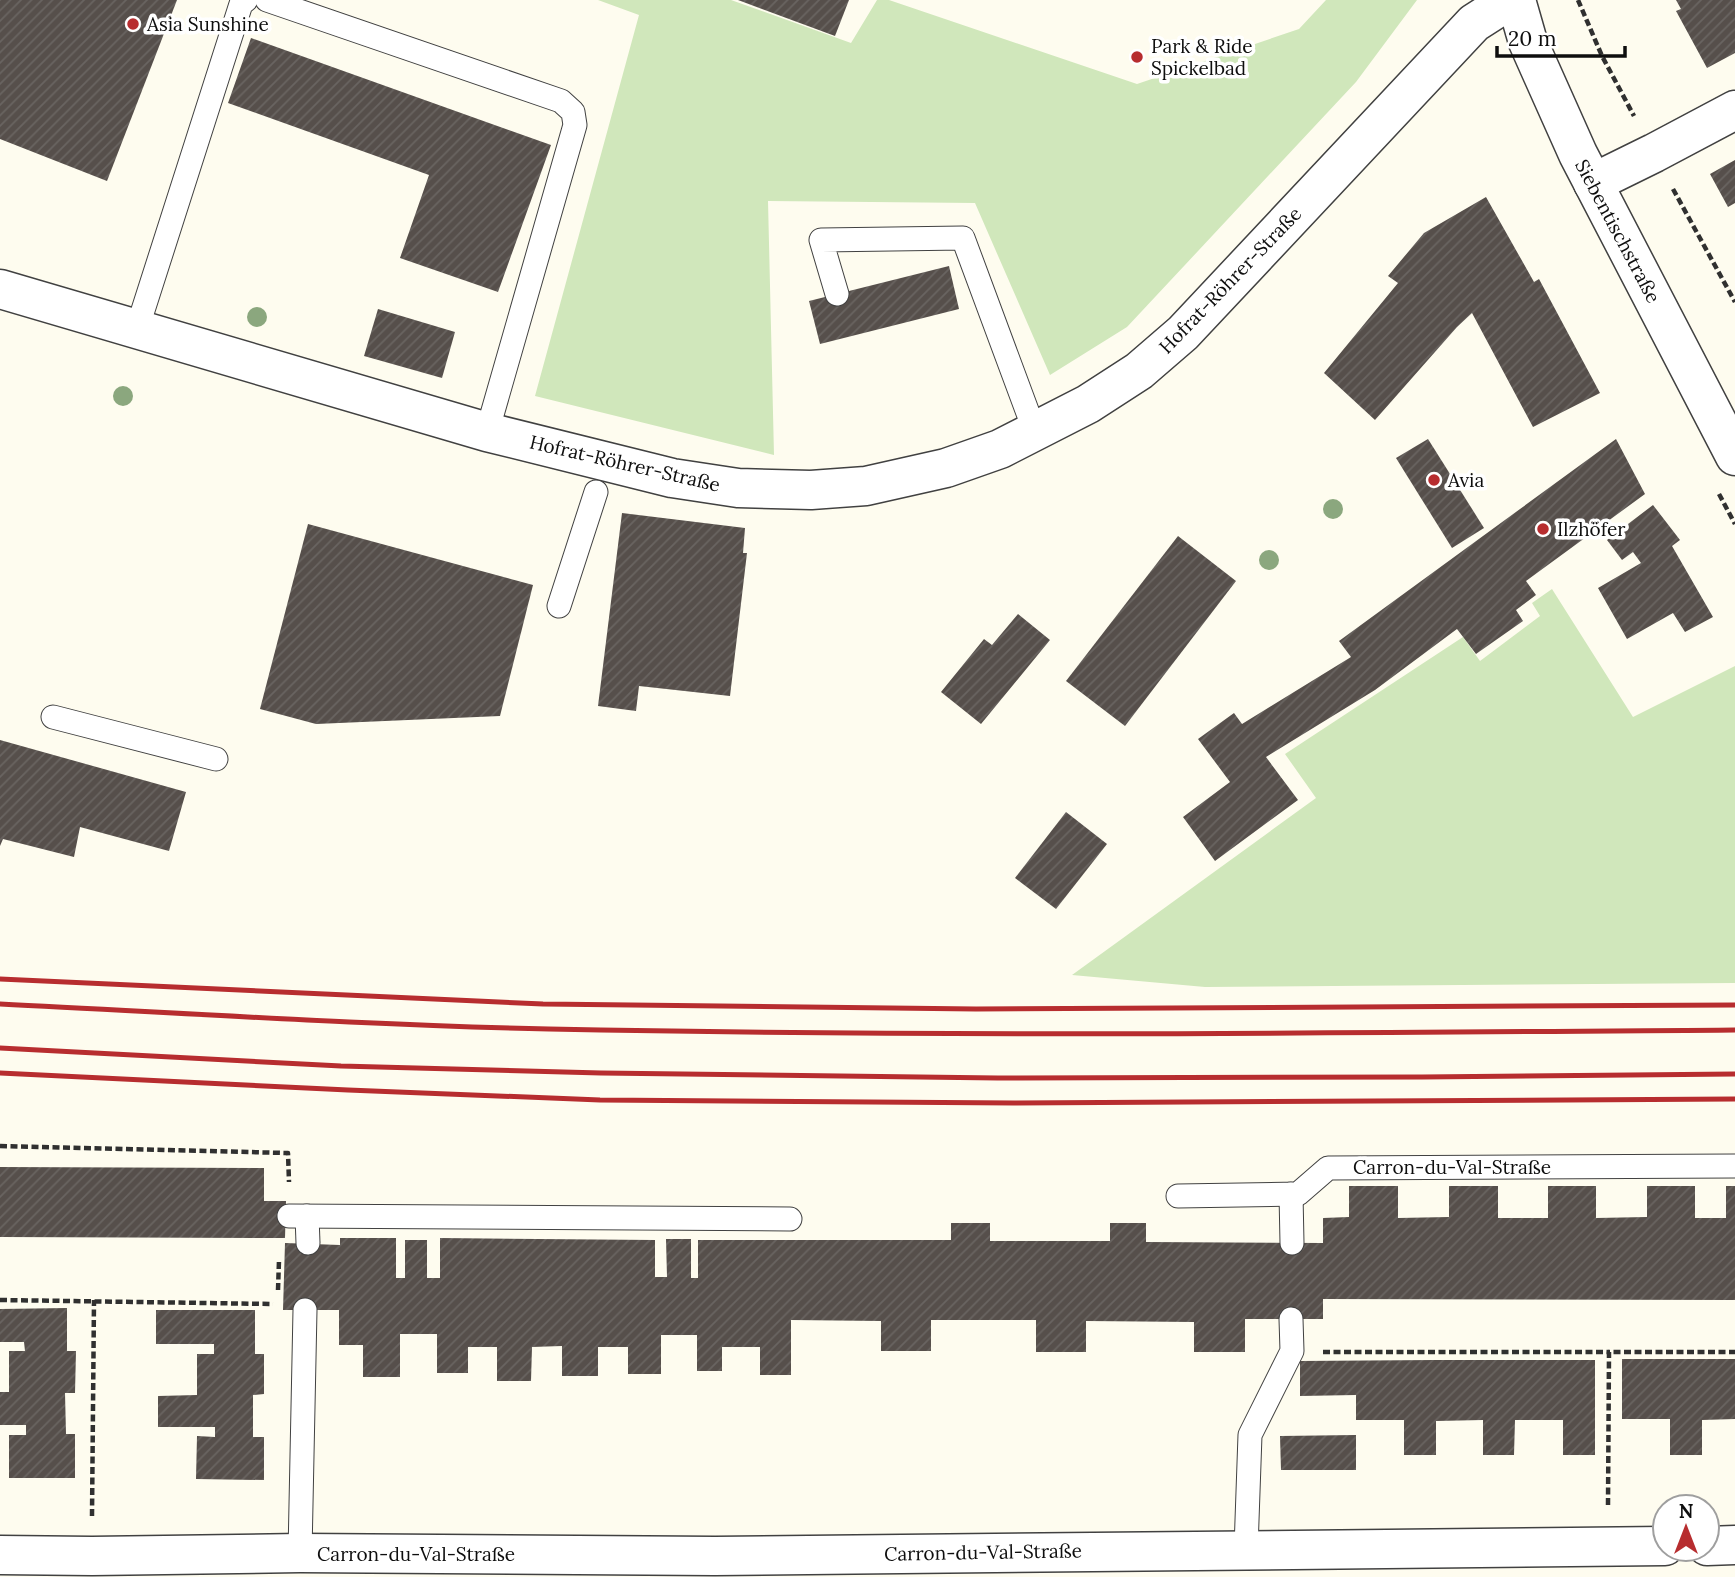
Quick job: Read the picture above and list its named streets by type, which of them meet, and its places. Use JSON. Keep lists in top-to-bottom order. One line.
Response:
{"streets":{"street":["Siebentischstraße","Hofrat-Röhrer-Straße","Carron-du-Val-Straße"]},"crossings":[["Siebentischstraße","Hofrat-Röhrer-Straße"]],"places":["Asia Sunshine","Park & Ride Spickelbad","Avia","Ilzhöfer"],"scale_bar":"20 m","north":"top"}
